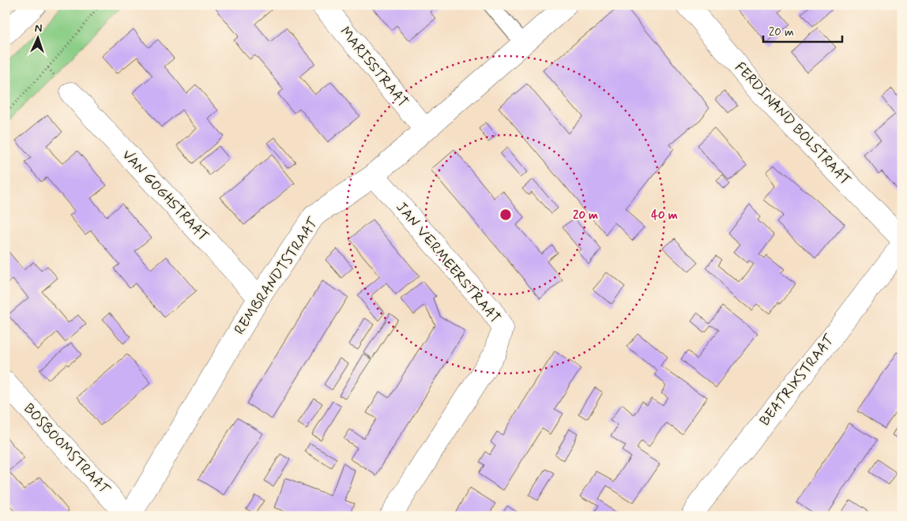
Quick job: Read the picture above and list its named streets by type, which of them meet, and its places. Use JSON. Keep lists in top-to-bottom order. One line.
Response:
{"streets":{"street":["MARISSTRAAT","FERDINAND BOLSTRAAT","VAN GOGHSTRAAT","JAN VERMEERSTRAAT","REMBRANDTSTRAAT","BEATRIXSTRAAT","BOSBOOMSTRAAT"]},"crossings":[["MARISSTRAAT","REMBRANDTSTRAAT"],["VAN GOGHSTRAAT","REMBRANDTSTRAAT"],["JAN VERMEERSTRAAT","REMBRANDTSTRAAT"],["REMBRANDTSTRAAT","BOSBOOMSTRAAT"]],"scale_bar":"20 m","north":"top","rings":["20 m","40 m"]}
